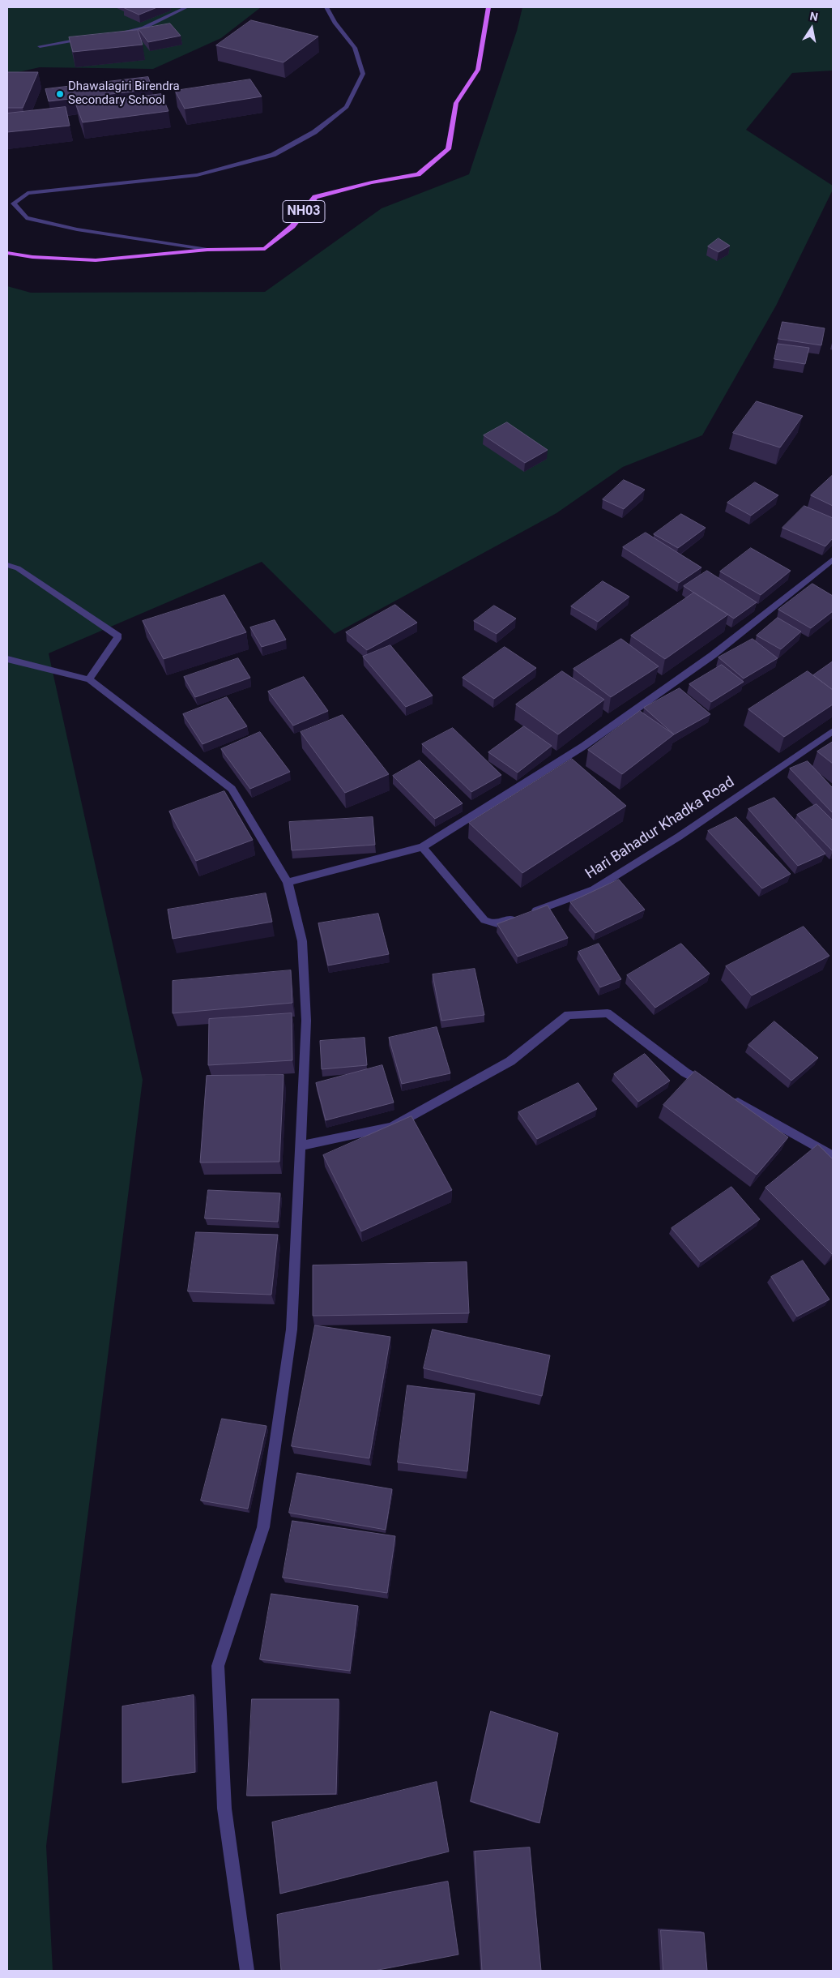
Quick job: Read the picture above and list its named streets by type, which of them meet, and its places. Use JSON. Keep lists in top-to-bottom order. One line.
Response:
{"streets":{"main road":["NH03"],"street":["Hari Bahadur Khadka Road"]},"places":["Dhawalagiri Birendra Secondary School"],"north":"top"}
